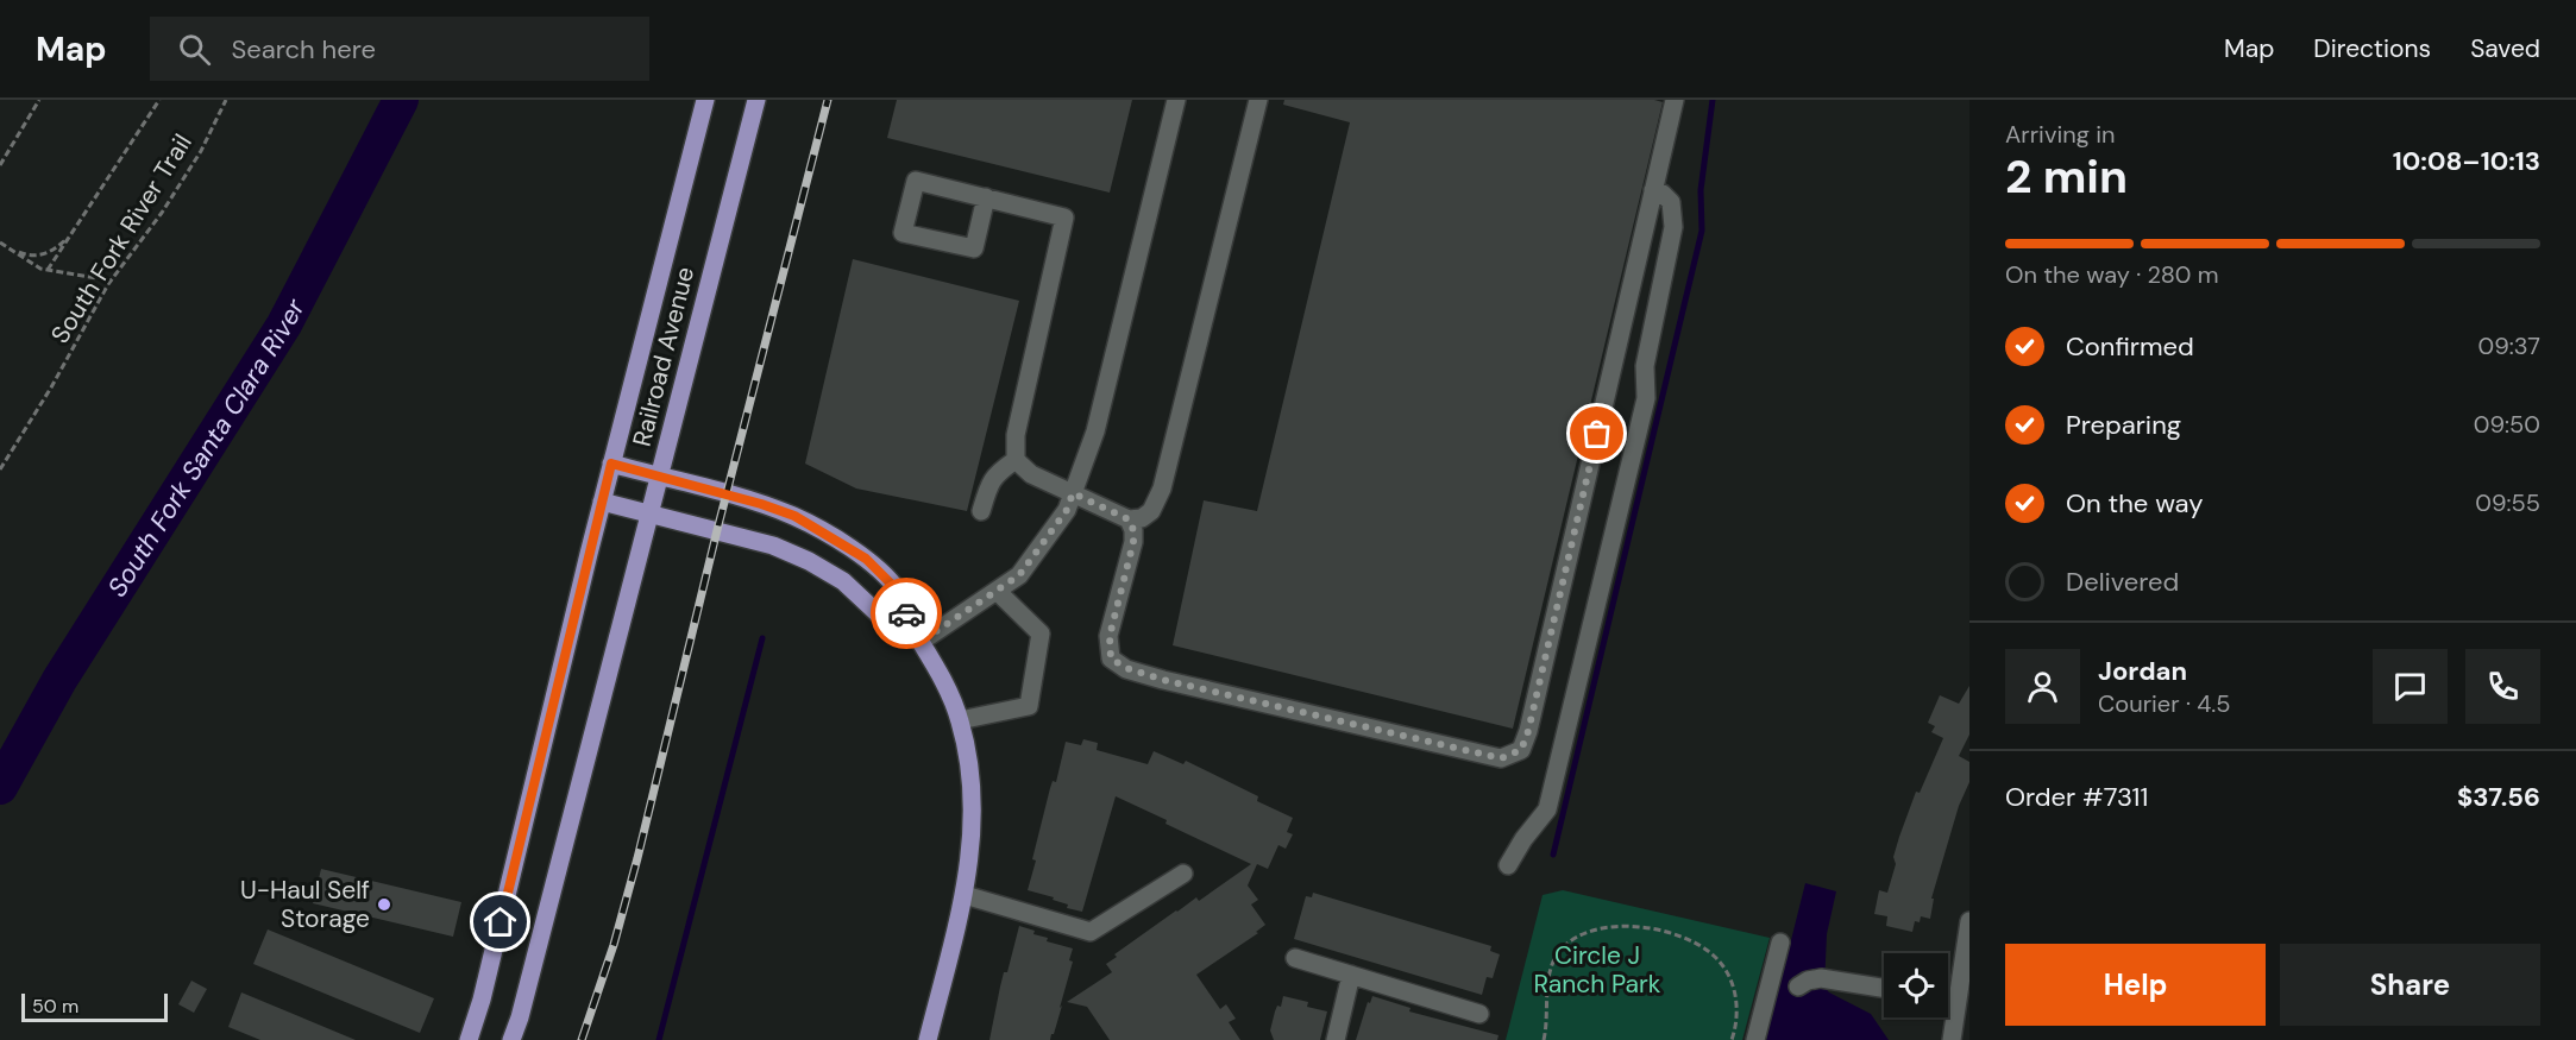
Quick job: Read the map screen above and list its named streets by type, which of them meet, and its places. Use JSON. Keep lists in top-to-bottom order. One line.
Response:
{"streets":{"main road":["Railroad Avenue"],"path":["South Fork River Trail"]},"water":["South Fork Santa Clara River"],"parks":["Circle J Ranch Park"],"places":["U-Haul Self Storage"],"scale_bar":"50 m","page":{"header":"Map","search":"Search here","nav":["Map","Directions","Saved"],"heading":["2 min","Arriving in","10:08–10:13"],"panel":["Jordan","Courier · 4.5","Order #7311","$37.56"],"bar":"On the way · 280 m","list":[["Confirmed","09:37"],["Preparing","09:50"],["On the way","09:55"],"Delivered"],"buttons":["Help","Share"],"scale":"50 m"}}
